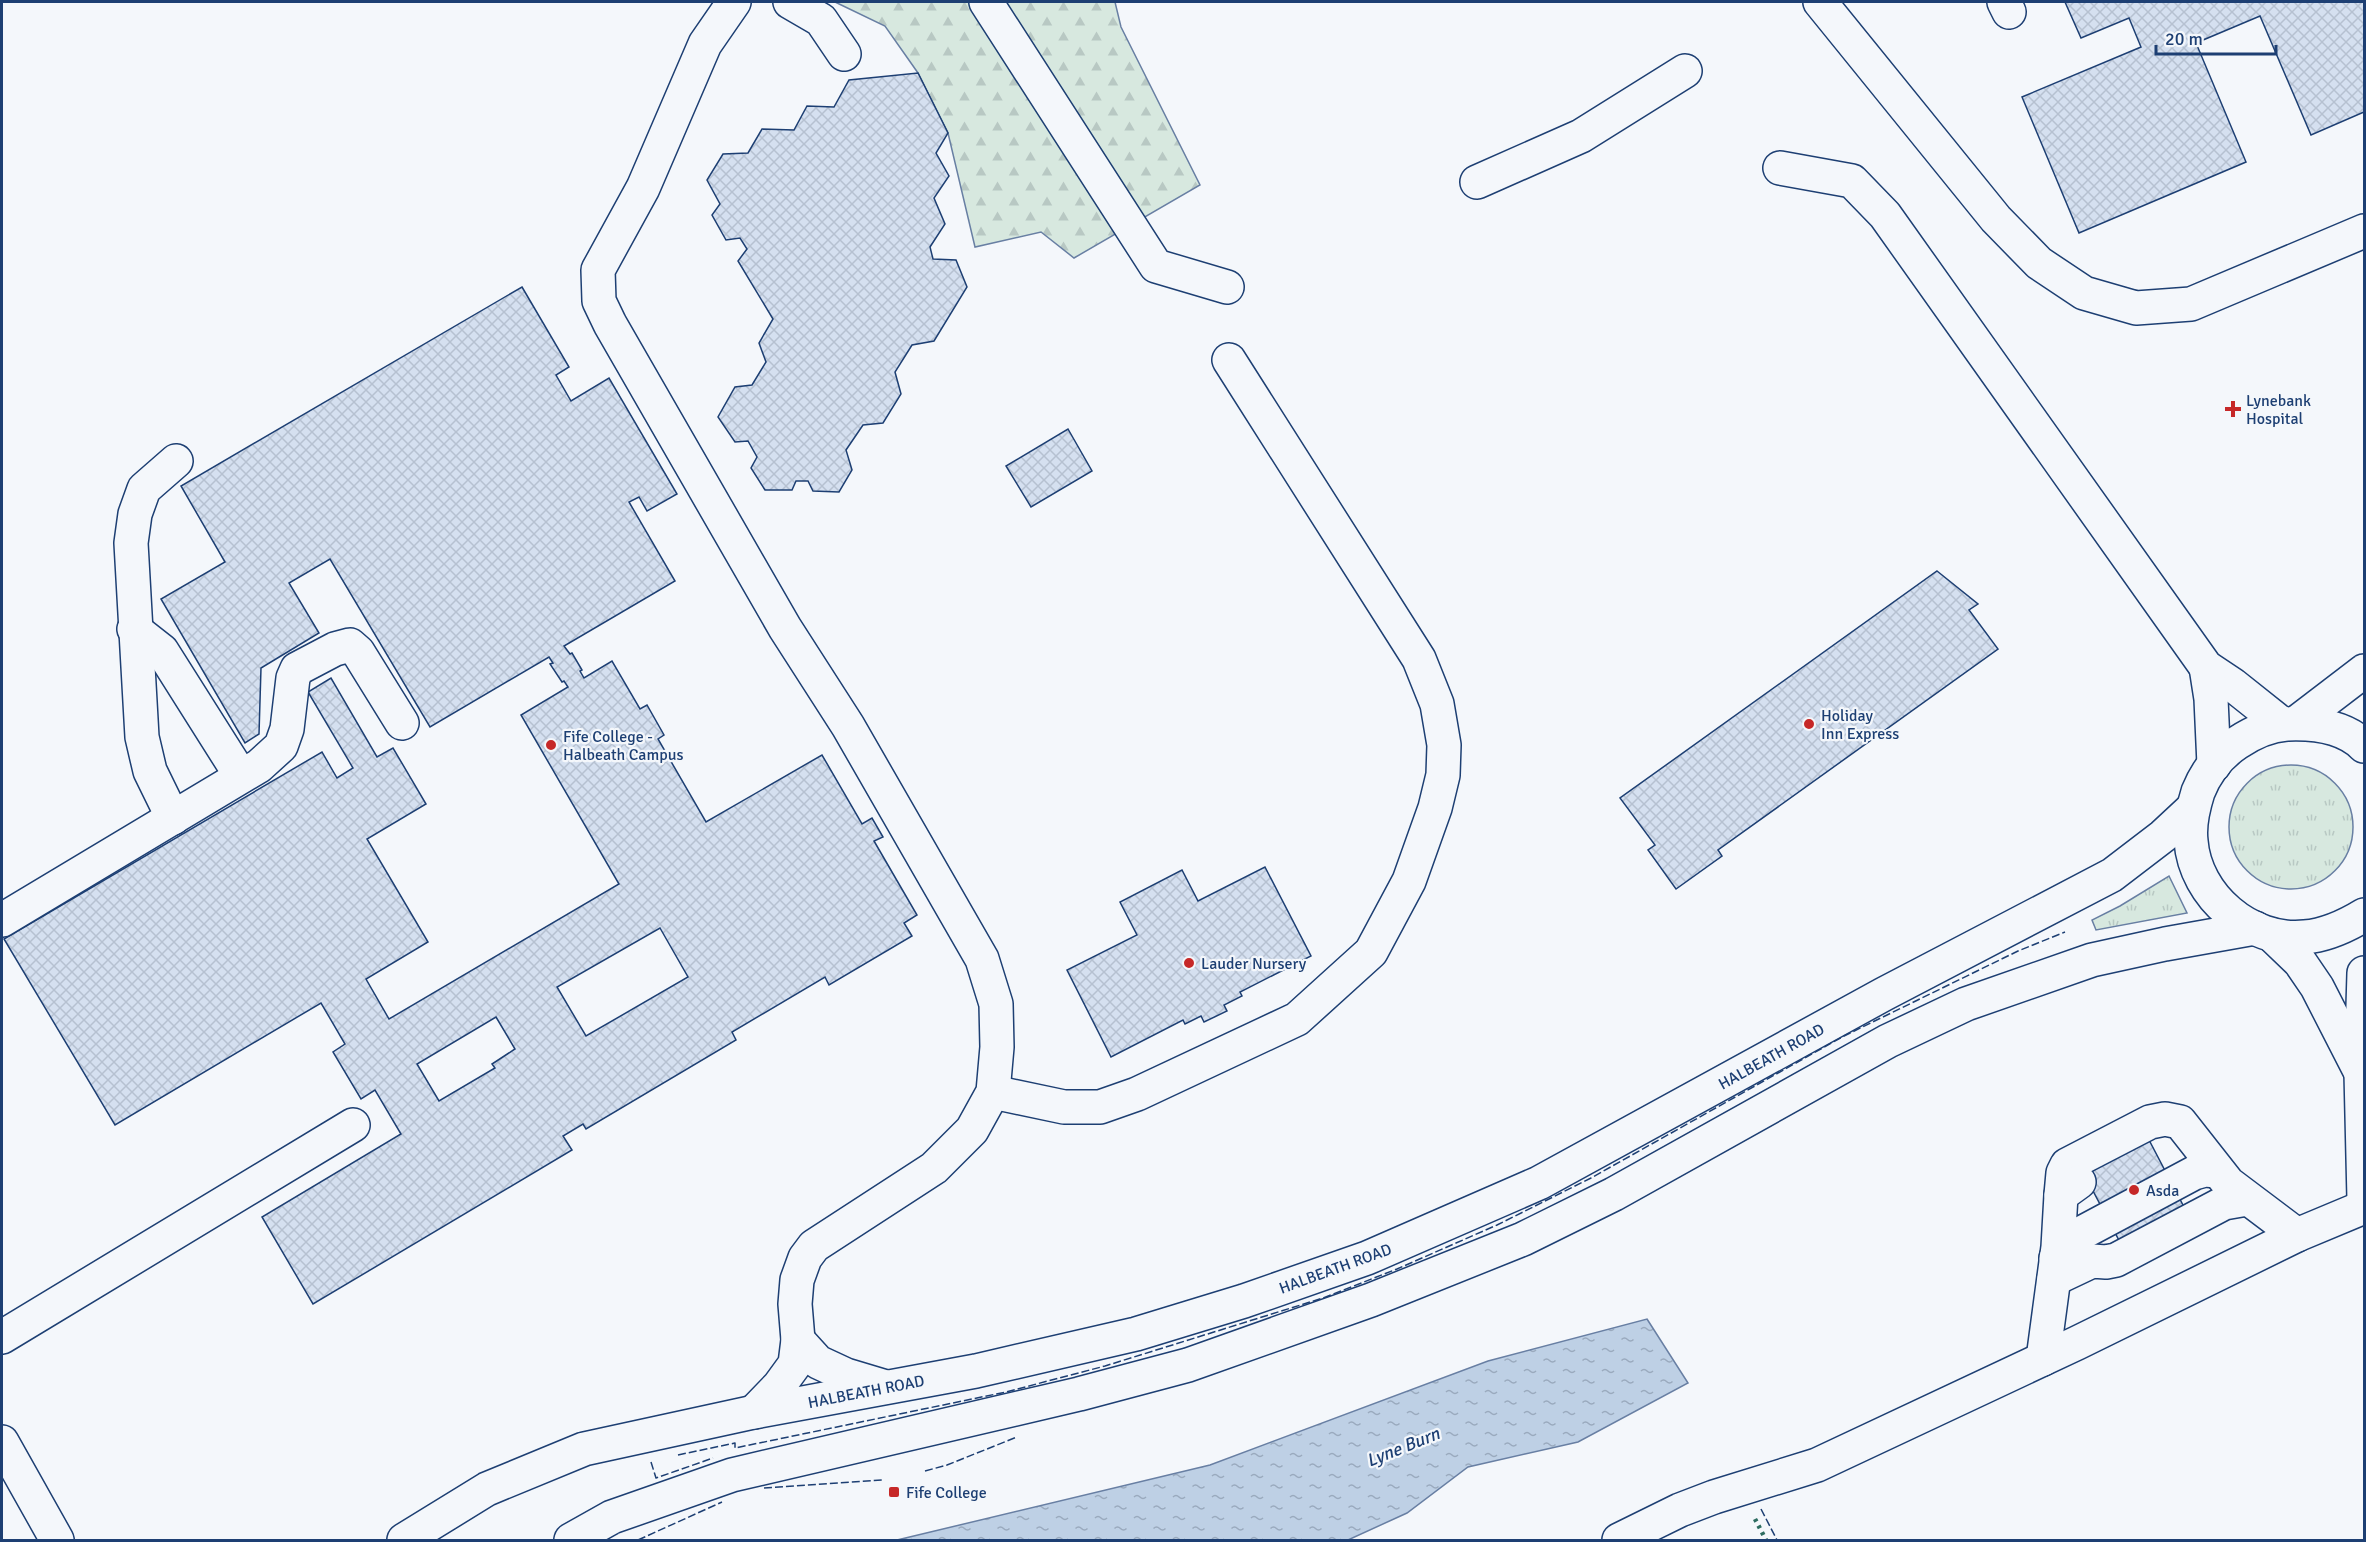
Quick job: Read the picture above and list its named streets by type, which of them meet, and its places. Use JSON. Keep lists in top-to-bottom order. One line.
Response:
{"streets":{"main road":["HALBEATH ROAD"]},"water":["Lyne Burn"],"places":{"health":["Lynebank Hospital"],"other":["Holiday Inn Express","Fife College - Halbeath Campus","Lauder Nursery","Asda"],"transit":["Fife College"]},"scale_bar":"20 m"}
